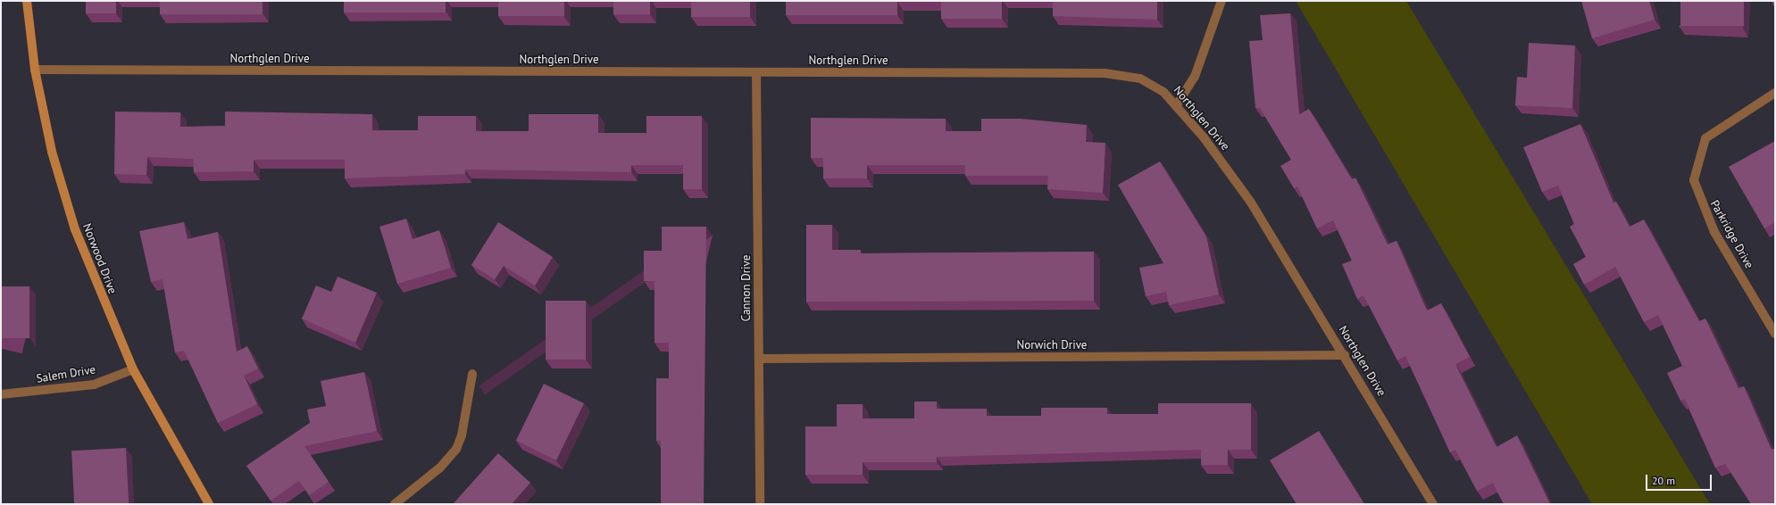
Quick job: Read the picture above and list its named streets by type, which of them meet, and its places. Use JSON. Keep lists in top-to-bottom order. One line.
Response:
{"streets":{"main road":["Norwood Drive"],"street":["Northglen Drive","Parkridge Drive","Cannon Drive","Norwich Drive","Salem Drive"]},"crossings":[["Northglen Drive","Norwood Drive"],["Northglen Drive","Cannon Drive"],["Northglen Drive","Norwich Drive"],["Norwood Drive","Salem Drive"],["Cannon Drive","Norwich Drive"]],"scale_bar":"20 m"}
